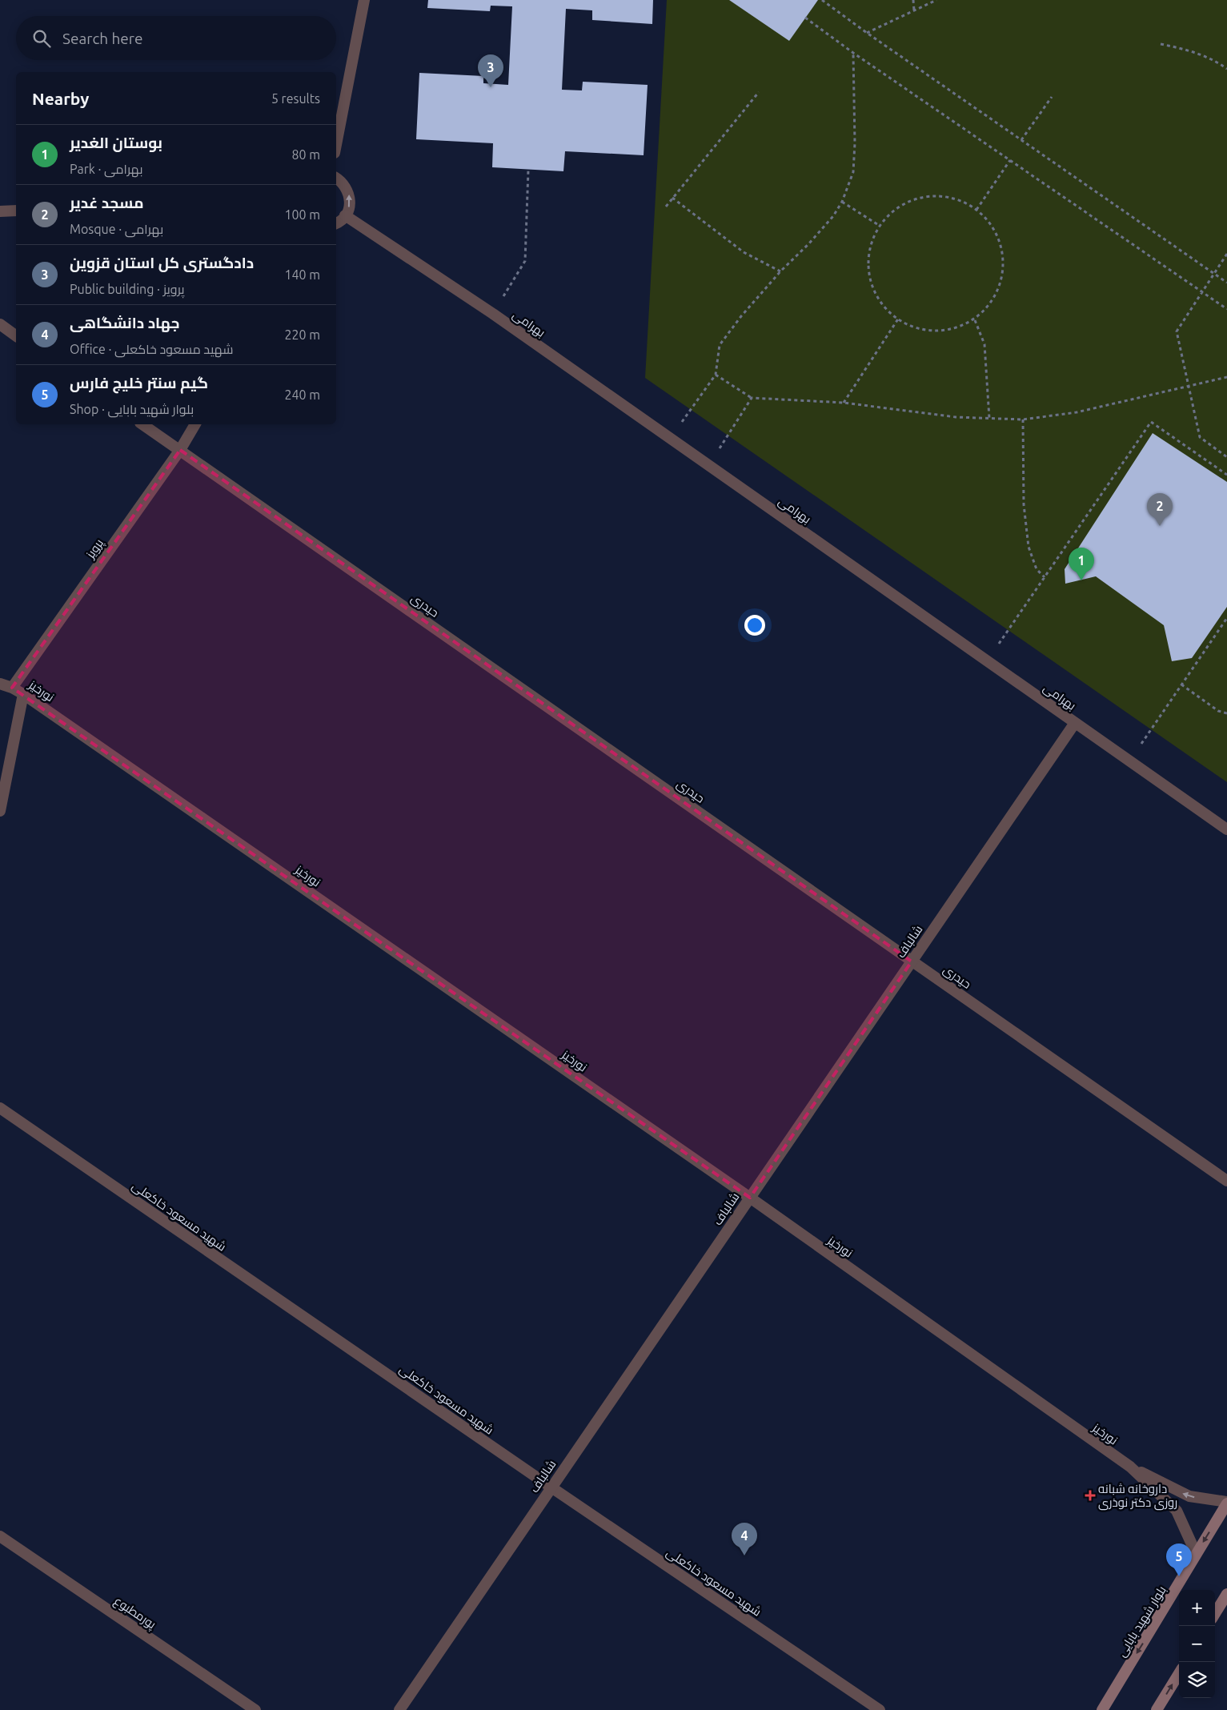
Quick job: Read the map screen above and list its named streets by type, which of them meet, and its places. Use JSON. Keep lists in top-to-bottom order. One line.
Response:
{"streets":{"main road":["بلوار شهید بابایی"],"street":["بهرامی","پرویز","حیدری","نورخیز","شالباف","شهید مسعود خاکعلی","پورمطبوع"]},"crossings":[["بهرامی","شالباف"],["پرویز","حیدری"],["پرویز","نورخیز"],["حیدری","شالباف"],["نورخیز","شالباف"],["شالباف","شهید مسعود خاکعلی"]],"one_way":["بلوار شهید بابایی"],"places":{"health":["داروخانه شبانه روزی دکتر نوذری"]},"page":{"search":"Search here","pins":["3","2","1","4","5"],"heading":["Nearby","5 results"],"list":[{"mark":"1","name":"بوستان الغدیر","note":"Park · بهرامی","value":"80 m"},{"mark":"2","name":"مسجد غدیر","note":"Mosque · بهرامی","value":"100 m"},{"mark":"3","name":"دادگستری کل استان قزوین","note":"Public building · پرویز","value":"140 m"},{"mark":"4","name":"جهاد دانشگاهی","note":"Office · شهید مسعود خاکعلی","value":"220 m"},{"mark":"5","name":"گیم سنتر خلیج فارس","note":"Shop · بلوار شهید بابایی","value":"240 m"}],"map_buttons":["+","−"]}}
